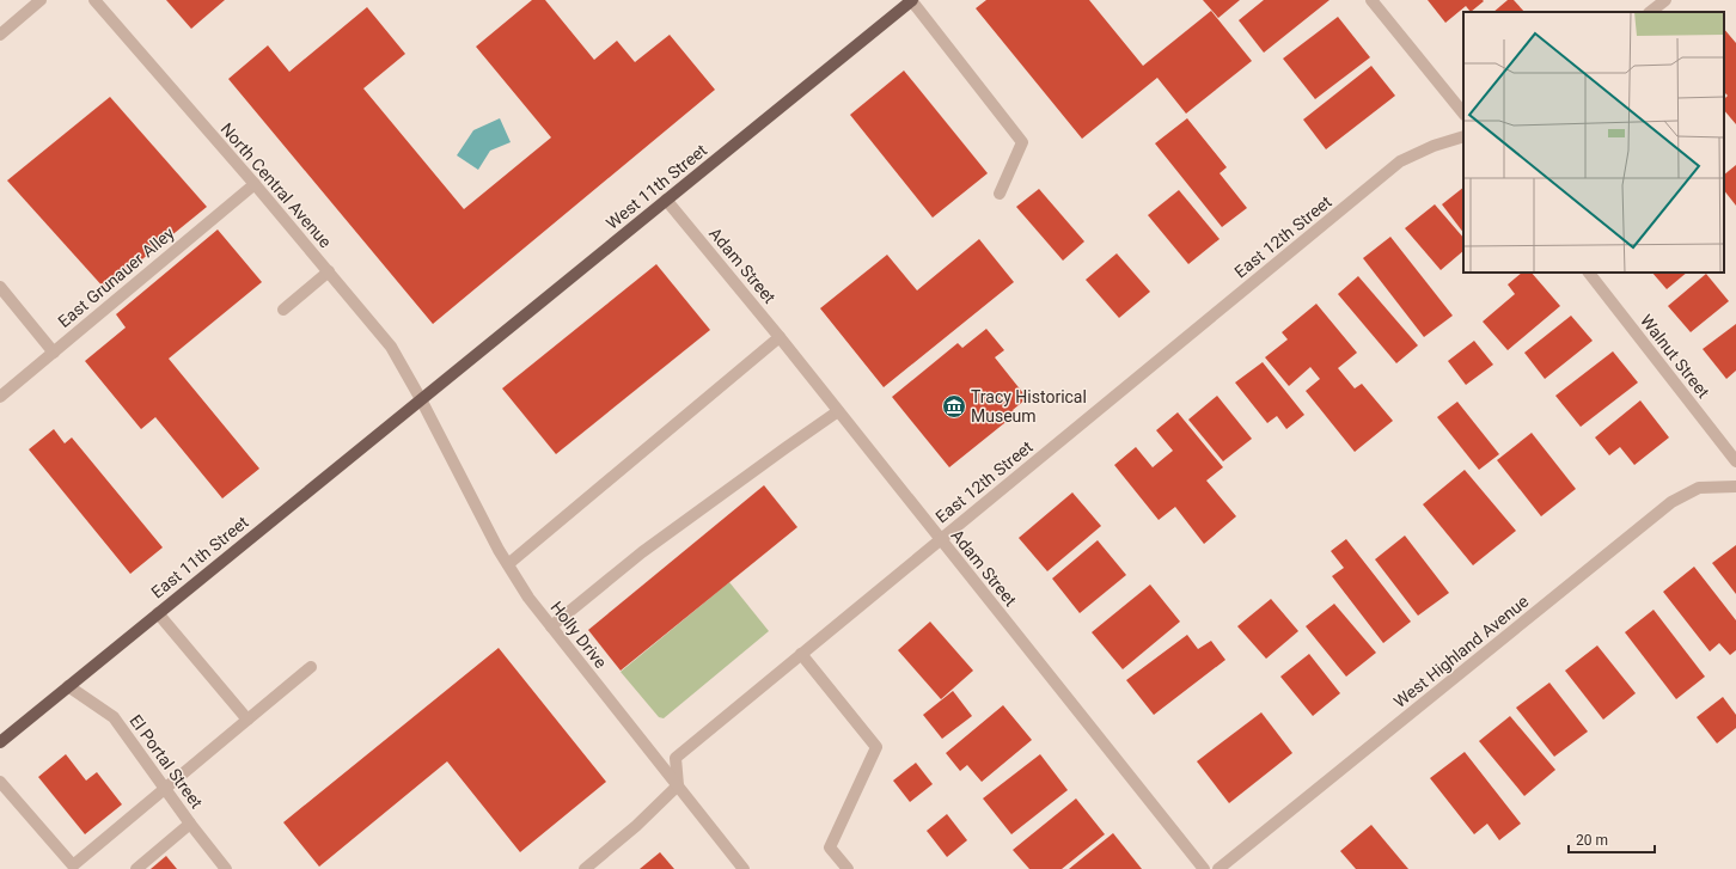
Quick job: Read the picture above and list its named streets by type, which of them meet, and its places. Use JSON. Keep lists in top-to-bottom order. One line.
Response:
{"streets":{"main road":["West 11th Street","East 11th Street"],"street":["North Central Avenue","East 12th Street","Adam Street","East Grunauer Alley","Walnut Street","Holly Drive","West Highland Avenue","El Portal Street"]},"crossings":[["North Central Avenue","West 11th Street"],["North Central Avenue","East Grunauer Alley"],["North Central Avenue","East 11th Street"],["North Central Avenue","Holly Drive"],["West 11th Street","Adam Street"],["West 11th Street","East 11th Street"],["West 11th Street","Holly Drive"],["East 12th Street","Adam Street"],["East 12th Street","Holly Drive"],["East 11th Street","Holly Drive"],["East 11th Street","El Portal Street"]],"places":{"museum":["Tracy Historical Museum"]},"scale_bar":"20 m"}
